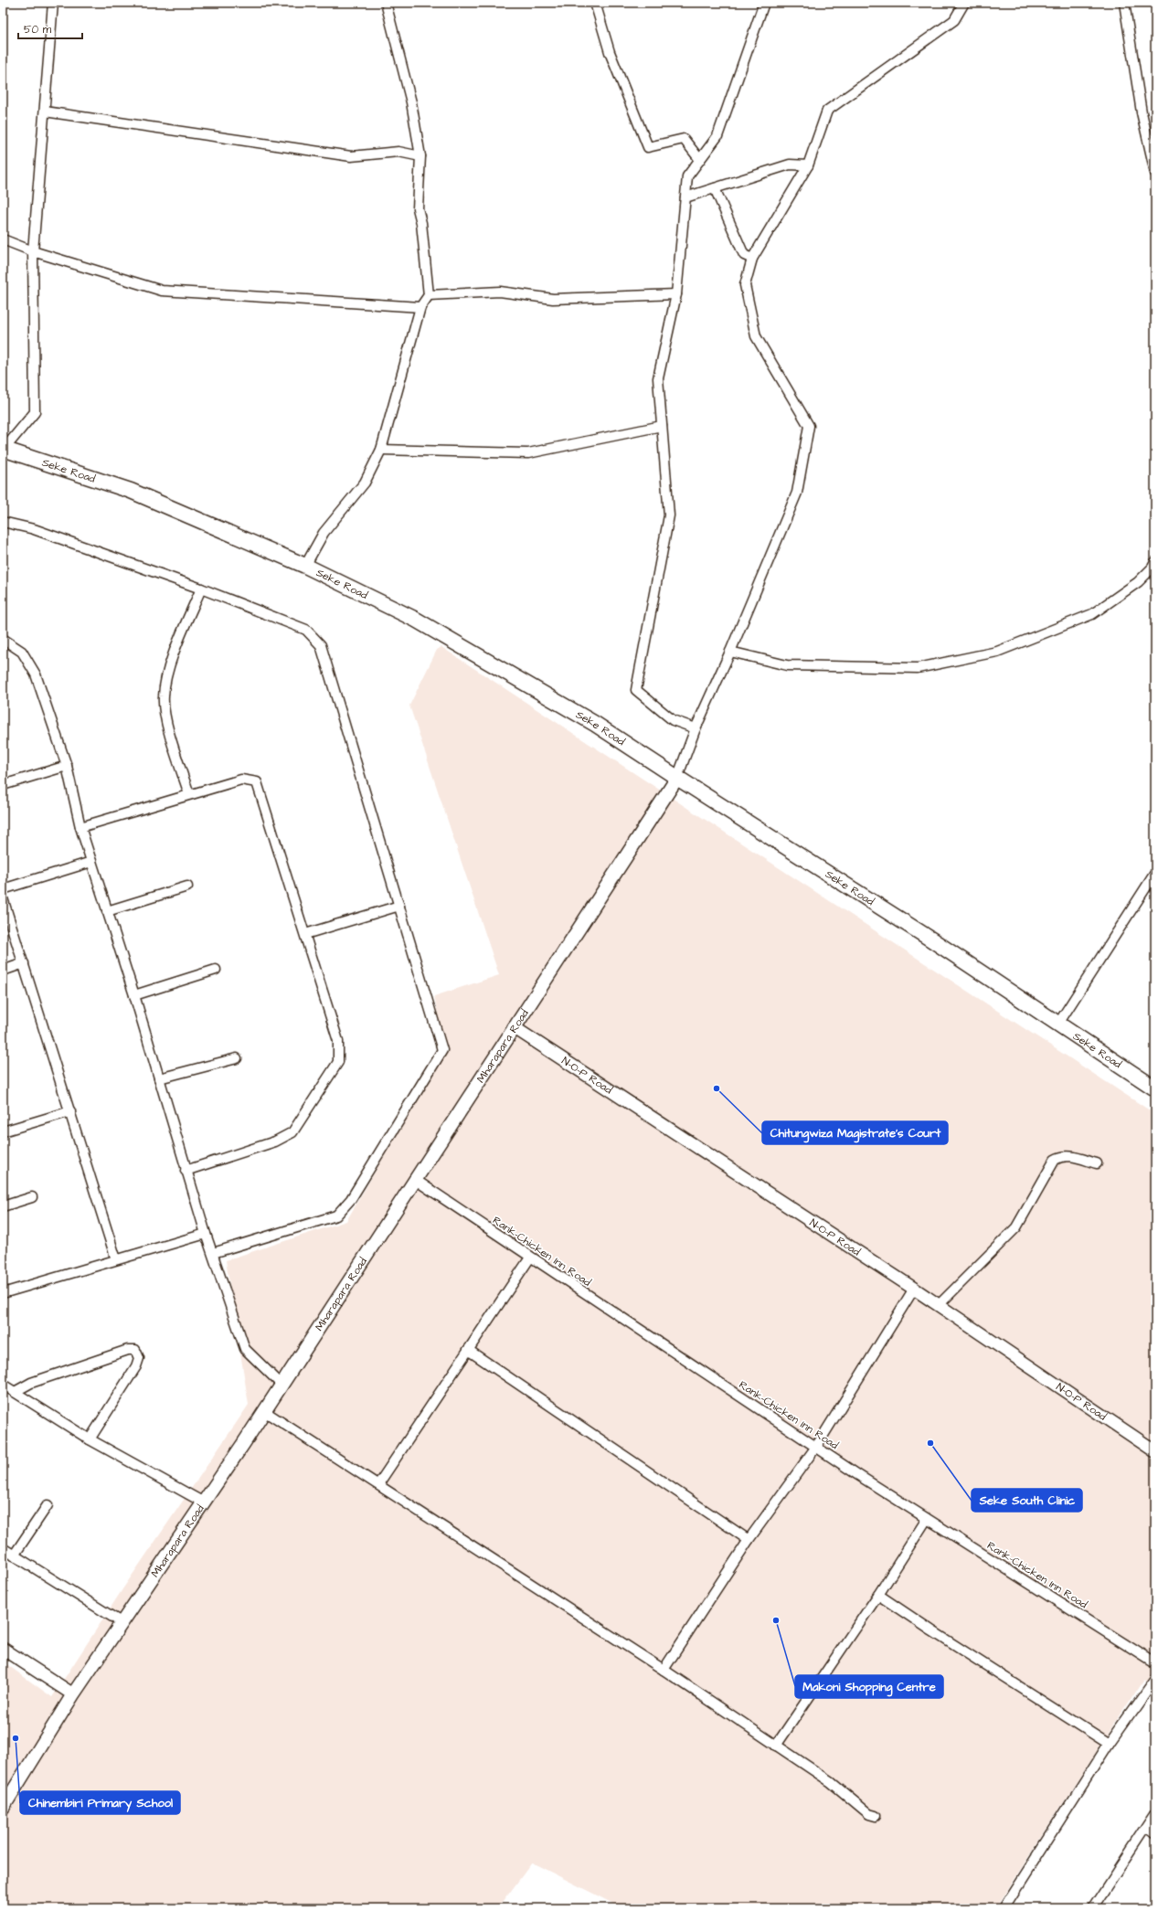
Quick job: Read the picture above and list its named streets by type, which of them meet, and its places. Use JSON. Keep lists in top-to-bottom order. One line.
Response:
{"streets":{"main road":["Seke Road","Mharapara Road"],"street":["N-O-P Road","Rank-Chicken Inn Road"]},"crossings":[["Seke Road","Mharapara Road"],["Mharapara Road","N-O-P Road"],["Mharapara Road","Rank-Chicken Inn Road"]],"places":["Chitungwiza Magistrate's Court","Seke South Clinic","Makoni Shopping Centre","Chinembiri Primary School"],"scale_bar":"50 m"}
